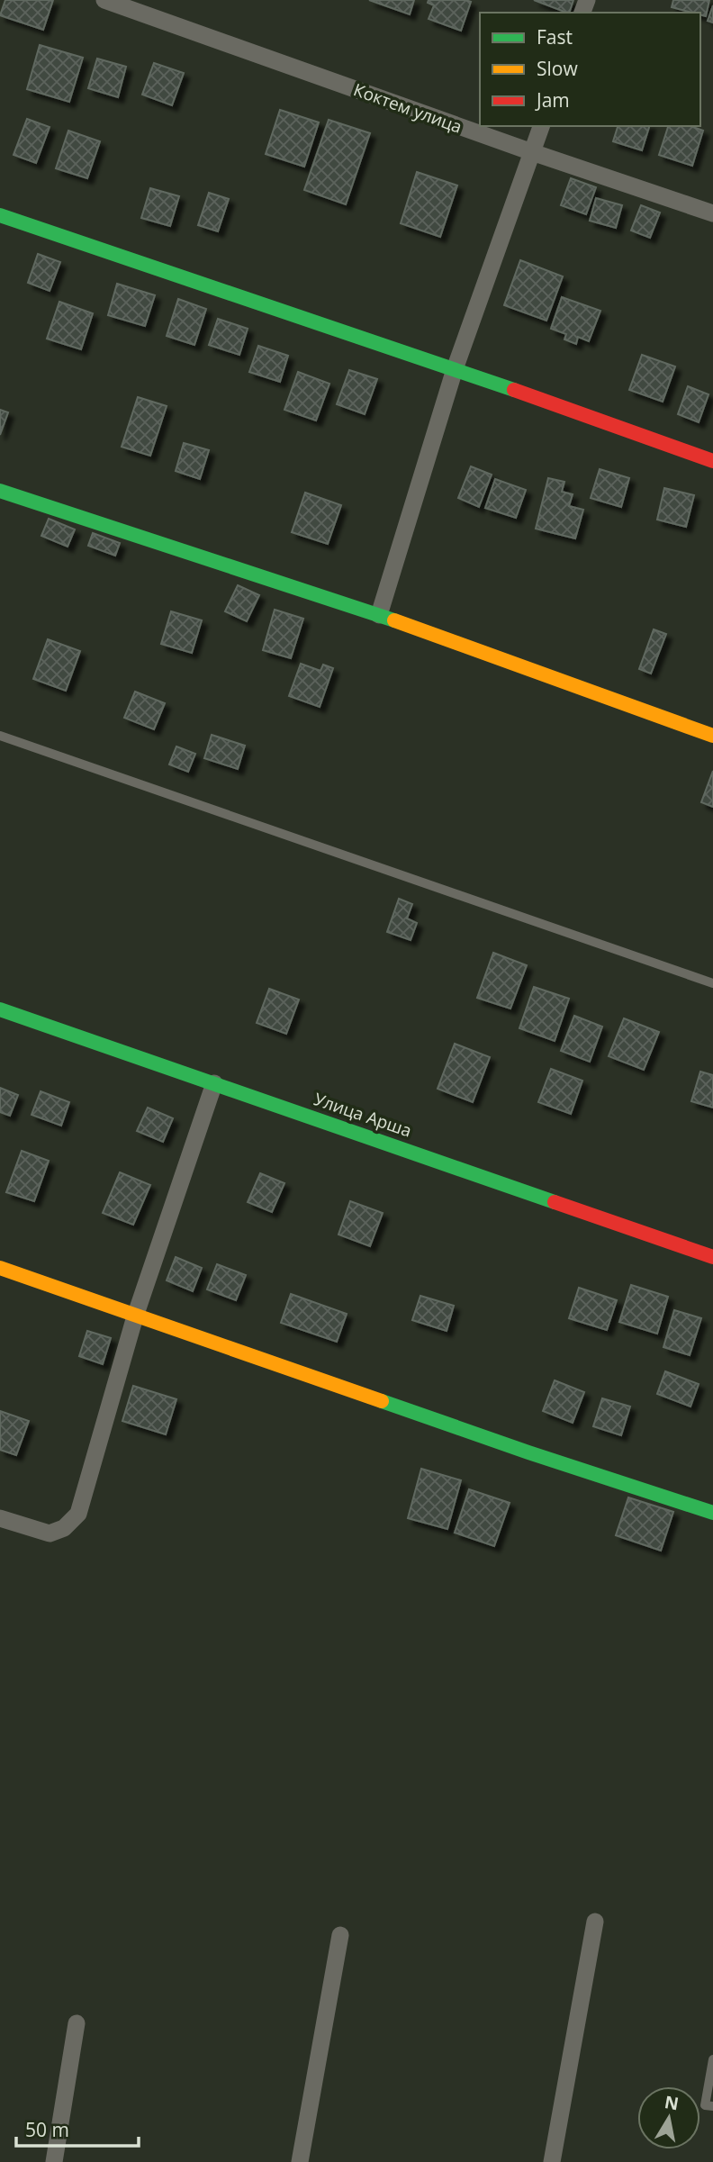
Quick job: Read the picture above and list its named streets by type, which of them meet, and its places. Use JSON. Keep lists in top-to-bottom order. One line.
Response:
{"streets":{"street":["Коктем улица","Улица Арша"]},"legend":["Fast","Slow","Jam"],"scale_bar":"50 m","north":"top"}
